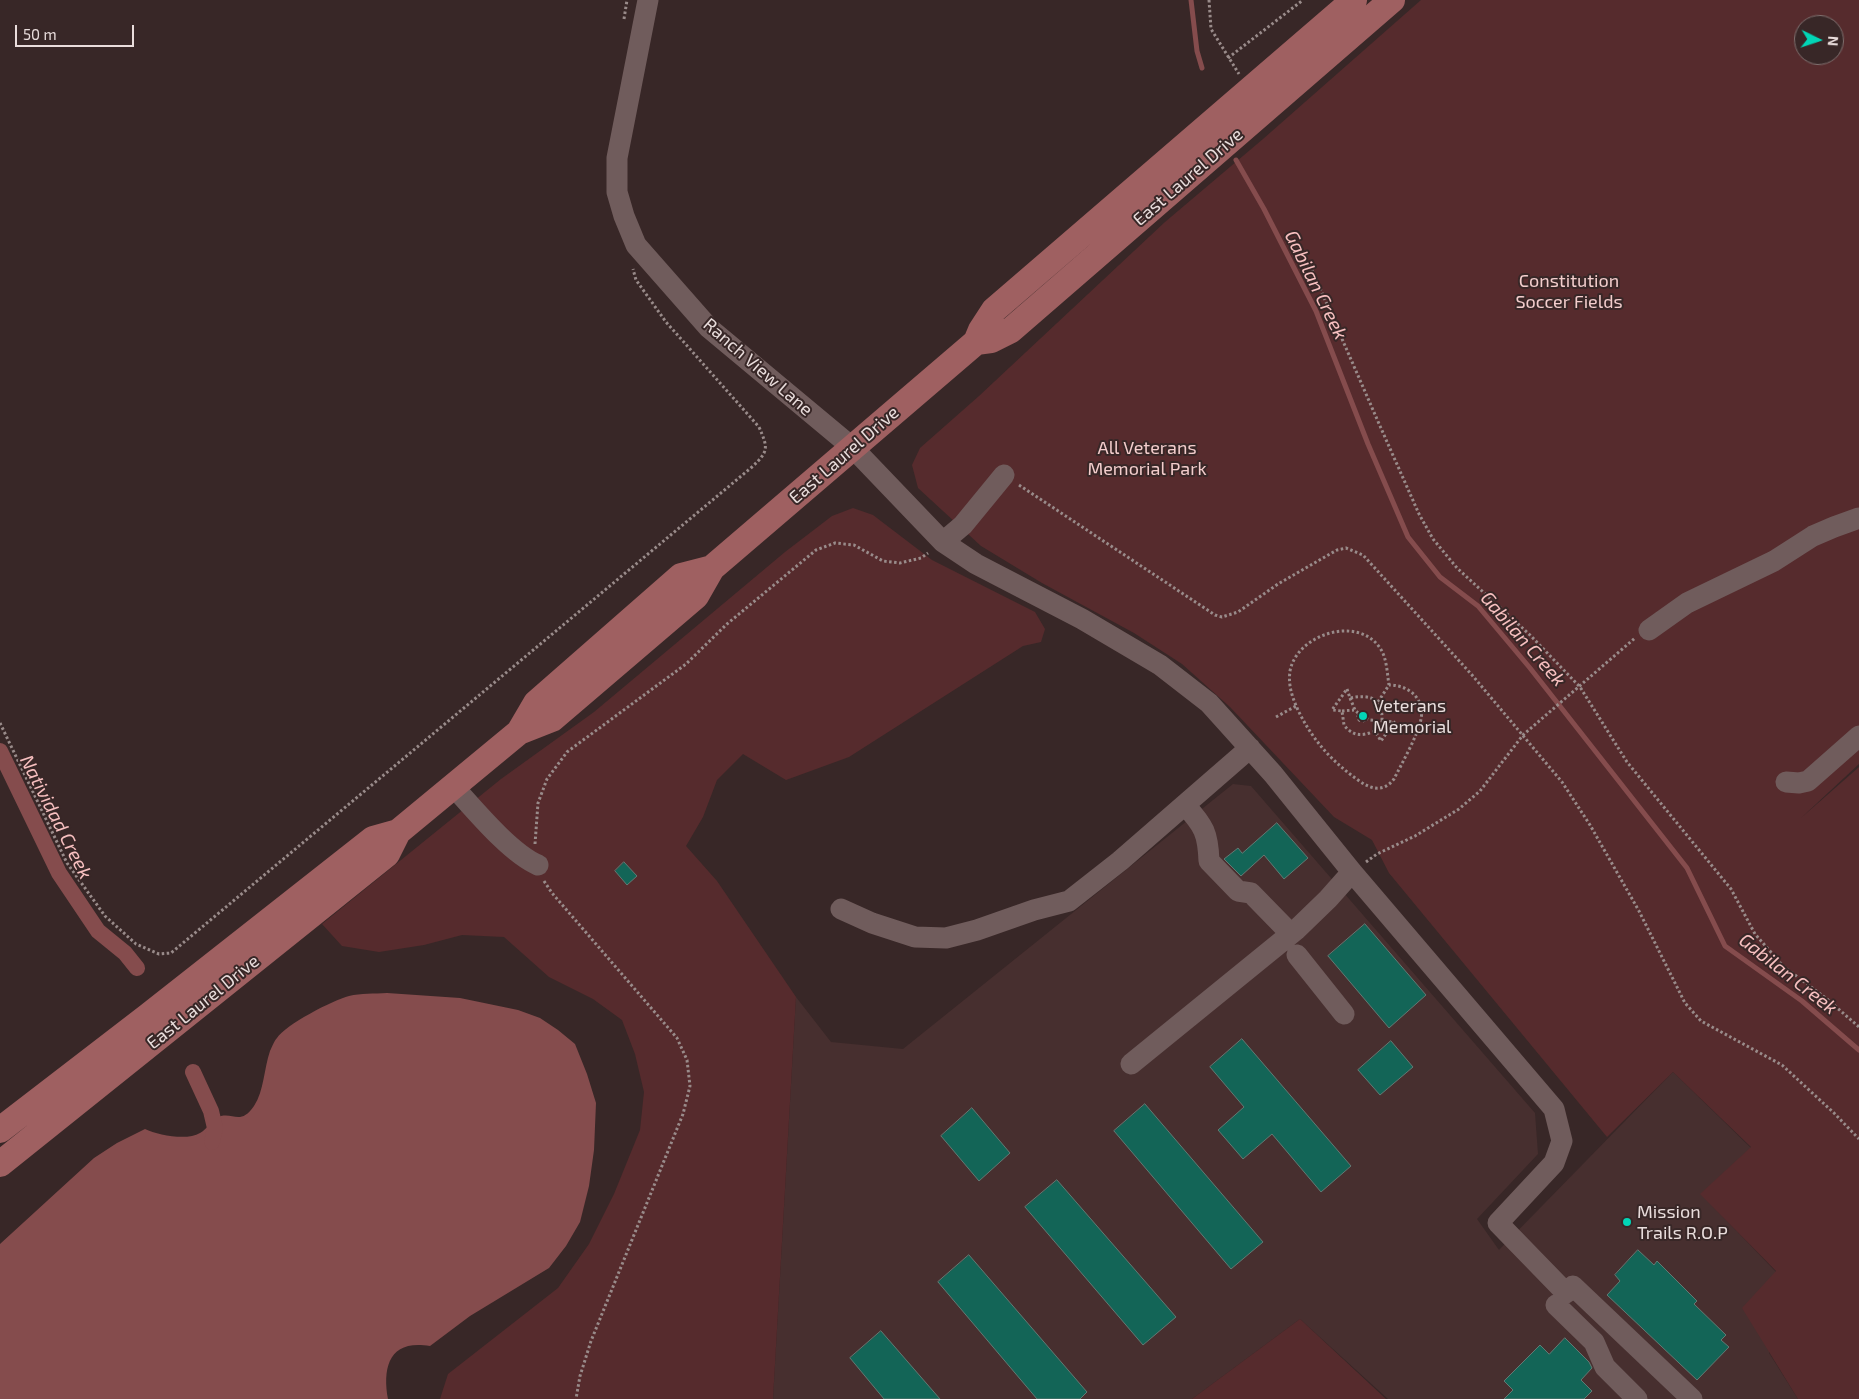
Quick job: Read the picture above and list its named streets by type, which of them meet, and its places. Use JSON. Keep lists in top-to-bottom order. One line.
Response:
{"streets":{"main road":["East Laurel Drive"],"street":["Ranch View Lane"]},"crossings":[["East Laurel Drive","Ranch View Lane"]],"water":["Gabilan Creek","Natividad Creek"],"parks":["Constitution Soccer Fields","All Veterans Memorial Park"],"places":["Veterans Memorial","Mission Trails R.O.P"],"scale_bar":"50 m","north":"right"}
